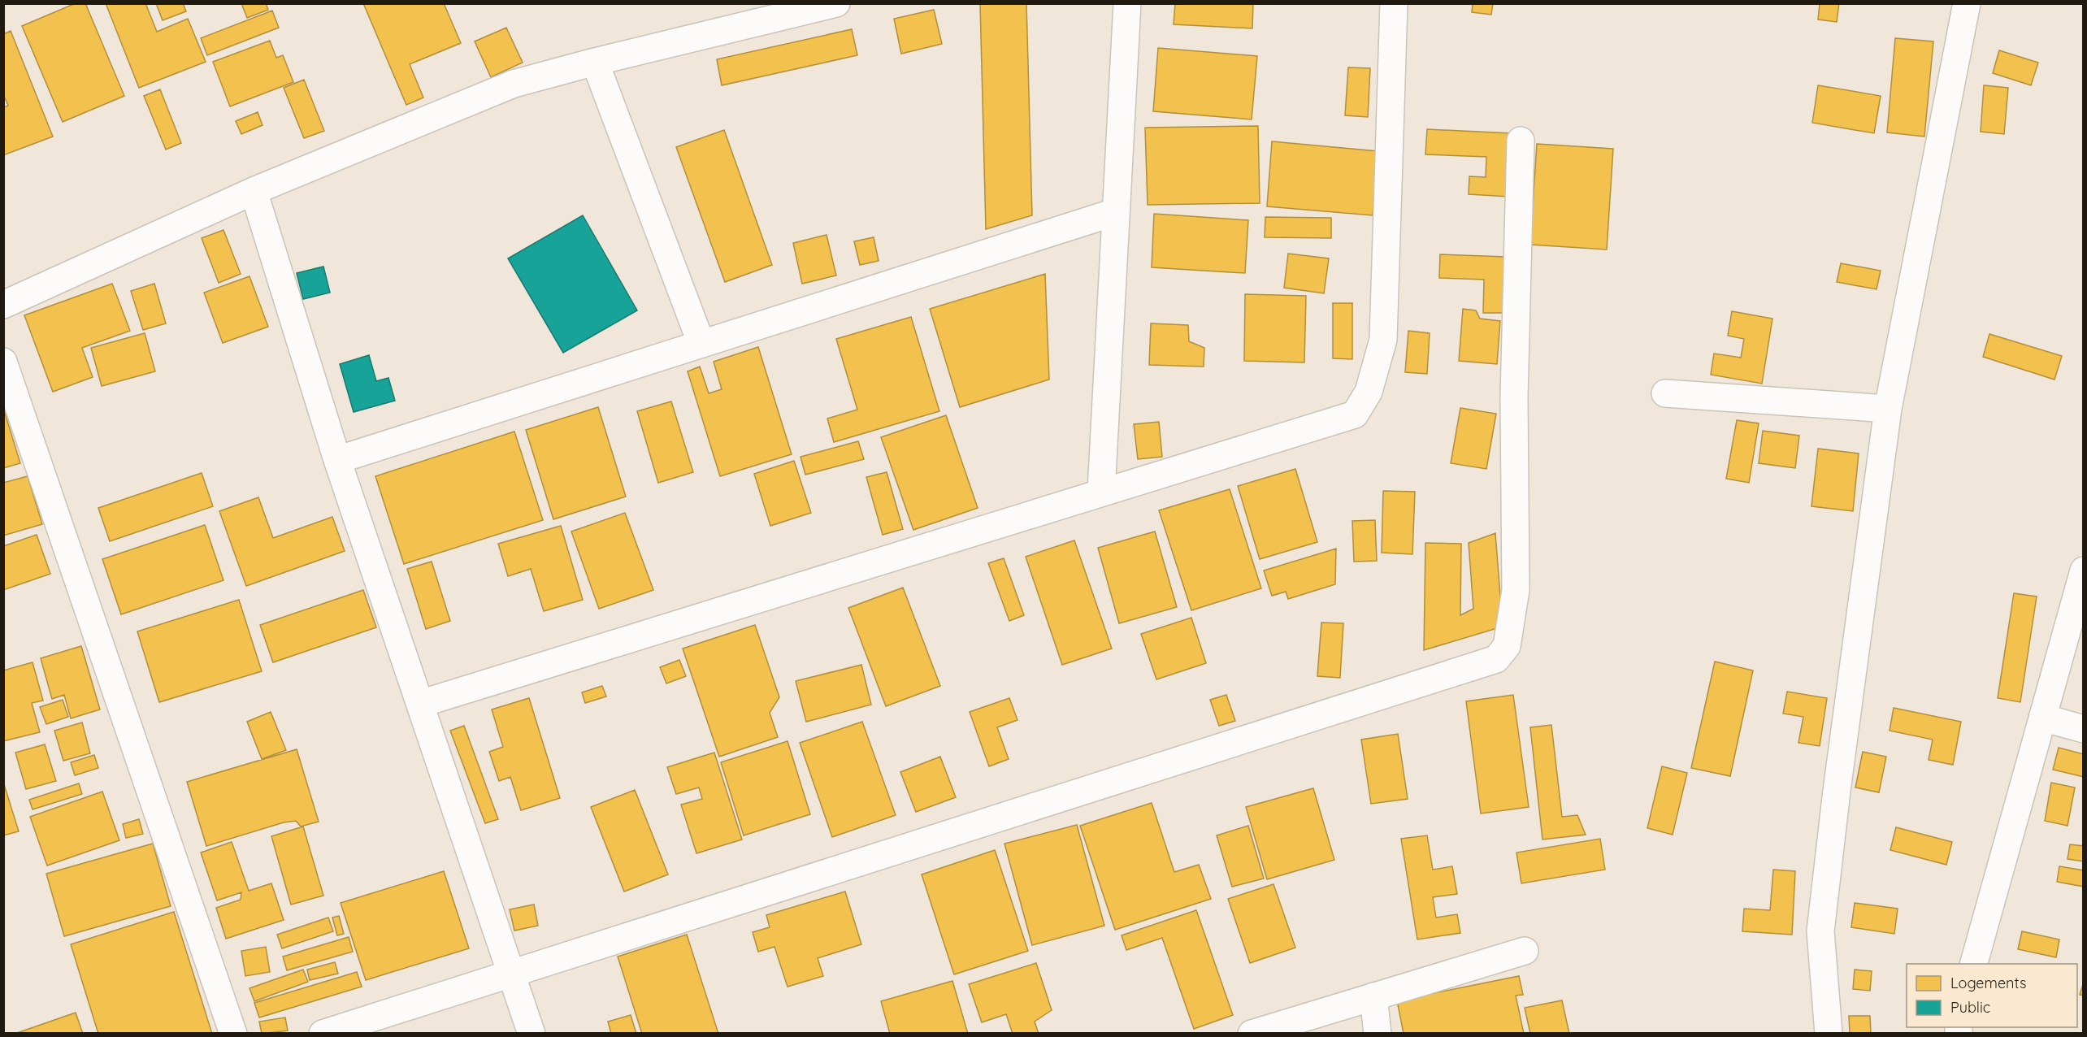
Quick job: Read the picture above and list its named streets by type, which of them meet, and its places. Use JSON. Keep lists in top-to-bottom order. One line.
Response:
{"legend":["Logements","Public"]}
